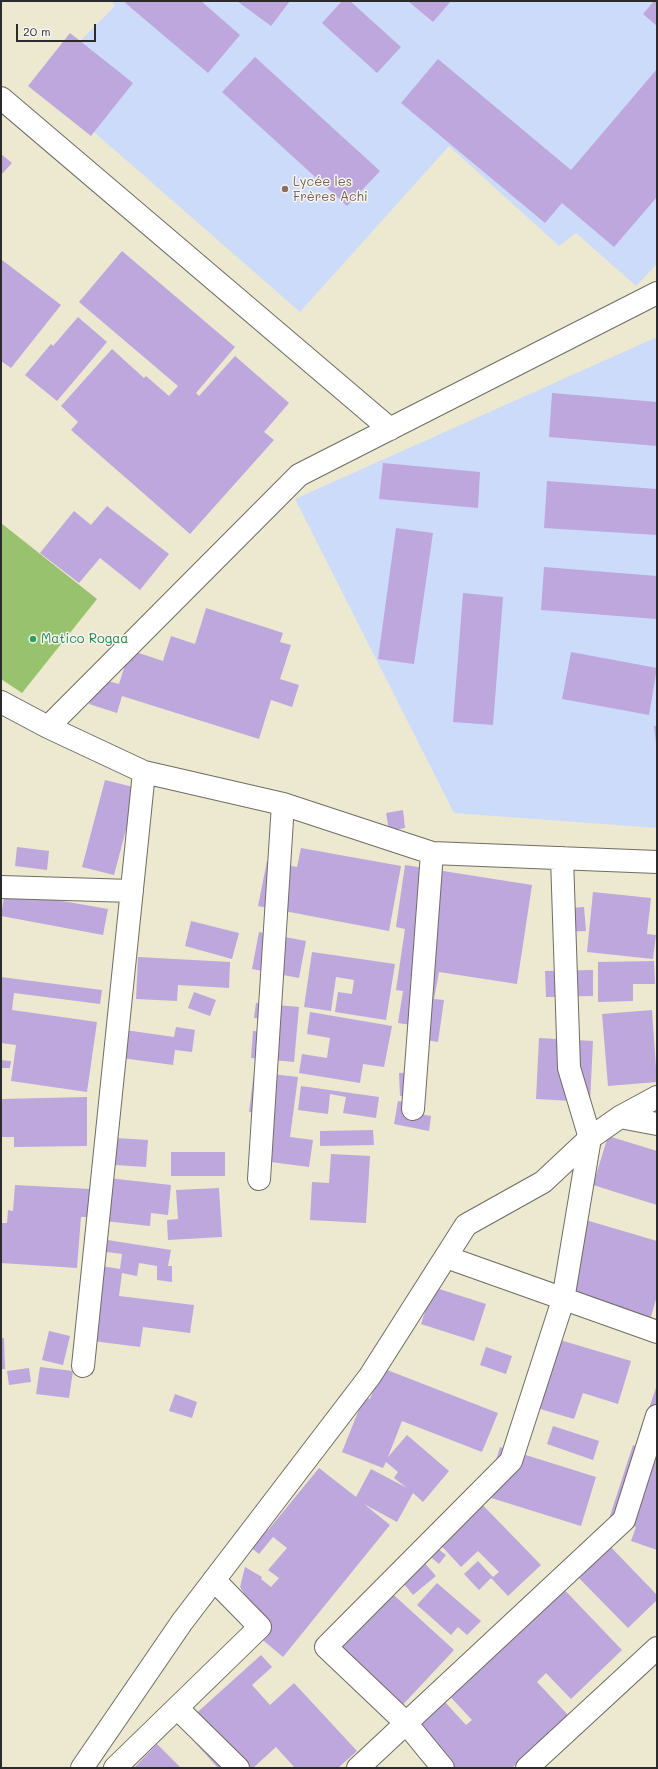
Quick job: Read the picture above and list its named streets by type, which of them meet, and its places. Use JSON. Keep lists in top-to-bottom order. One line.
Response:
{"places":["Lycée les Frères Achi","Matico Rogaa"],"scale_bar":"20 m"}
